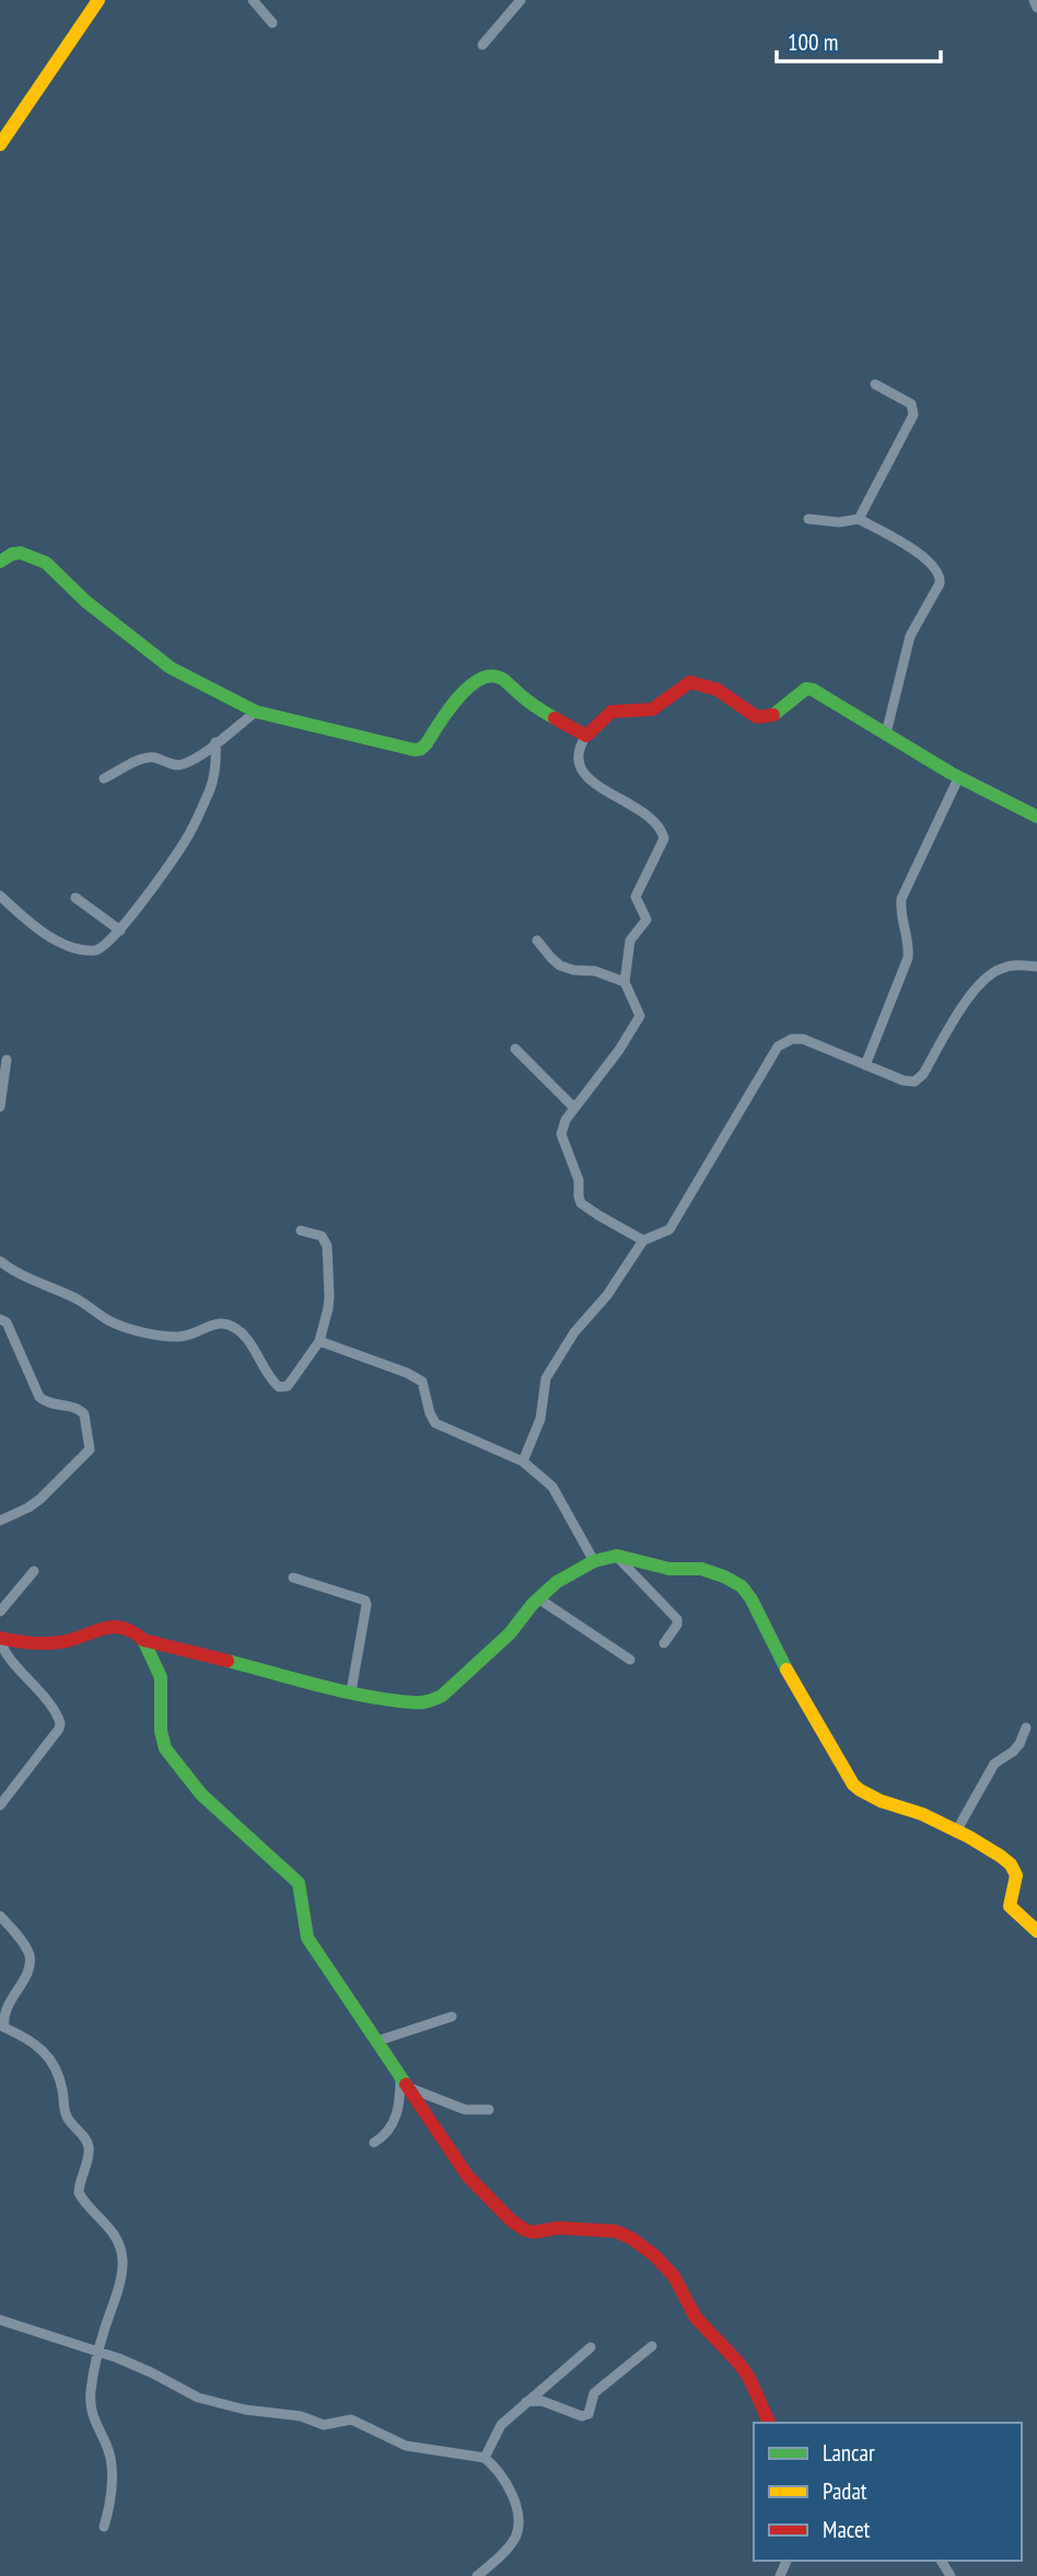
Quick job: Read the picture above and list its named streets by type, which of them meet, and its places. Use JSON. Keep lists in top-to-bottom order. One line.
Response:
{"legend":["Lancar","Padat","Macet"],"scale_bar":"100 m"}
